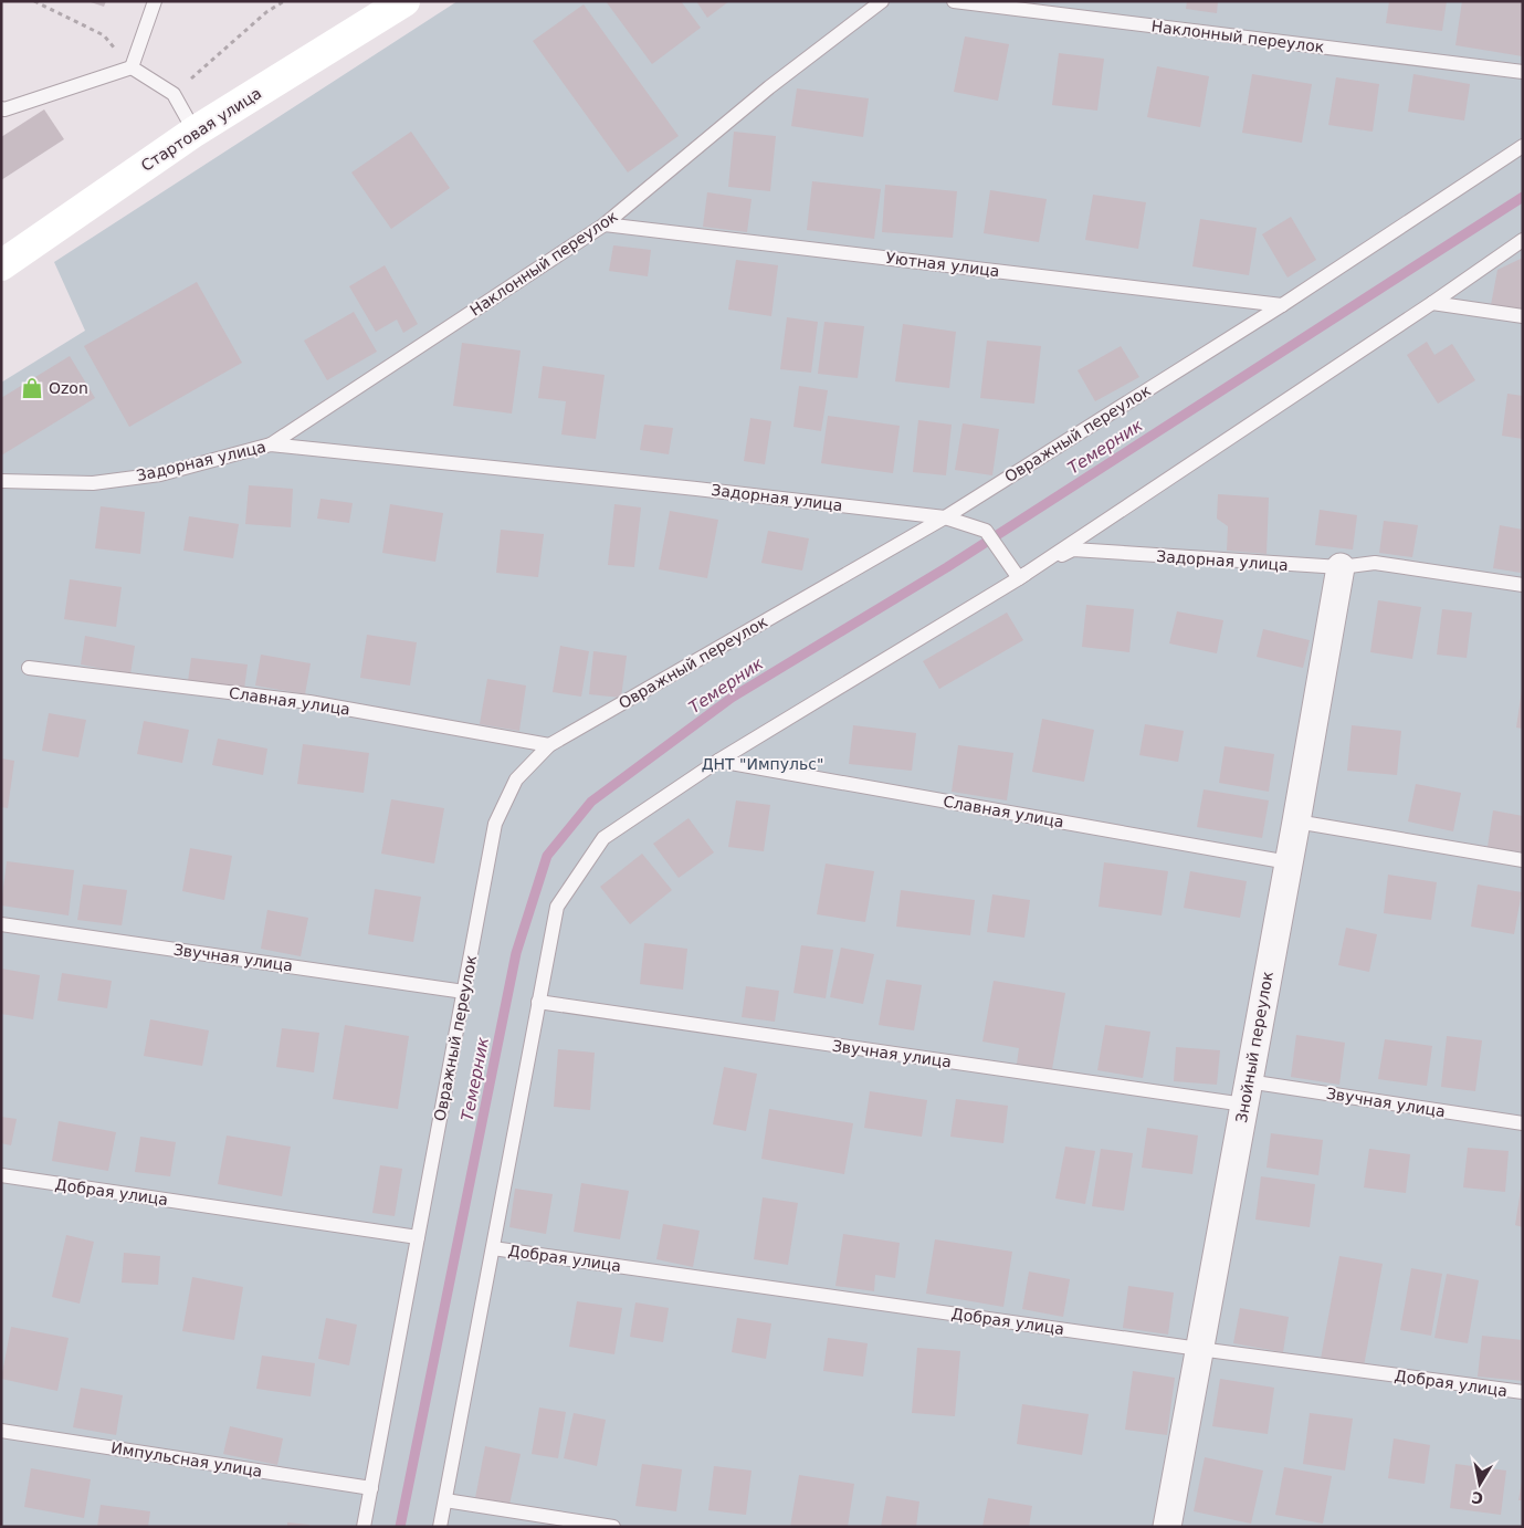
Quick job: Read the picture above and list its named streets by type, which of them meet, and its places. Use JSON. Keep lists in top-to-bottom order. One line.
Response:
{"streets":{"street":["Стартовая улица","Знойный переулок"],"lane":["Наклонный переулок","Уютная улица","Овражный переулок","Задорная улица","Славная улица","Звучная улица","Добрая улица","Импульсная улица"]},"crossings":[["Наклонный переулок","Уютная улица"],["Наклонный переулок","Задорная улица"],["Уютная улица","Овражный переулок"],["Овражный переулок","Задорная улица"],["Овражный переулок","Славная улица"],["Овражный переулок","Звучная улица"],["Овражный переулок","Добрая улица"],["Овражный переулок","Импульсная улица"],["Задорная улица","Знойный переулок"],["Славная улица","Знойный переулок"],["Звучная улица","Знойный переулок"],["Знойный переулок","Добрая улица"]],"water":["Темерник"],"parks":["ДНТ \"Импульс\""],"places":{"shop":["Ozon"]},"north":"bottom"}
